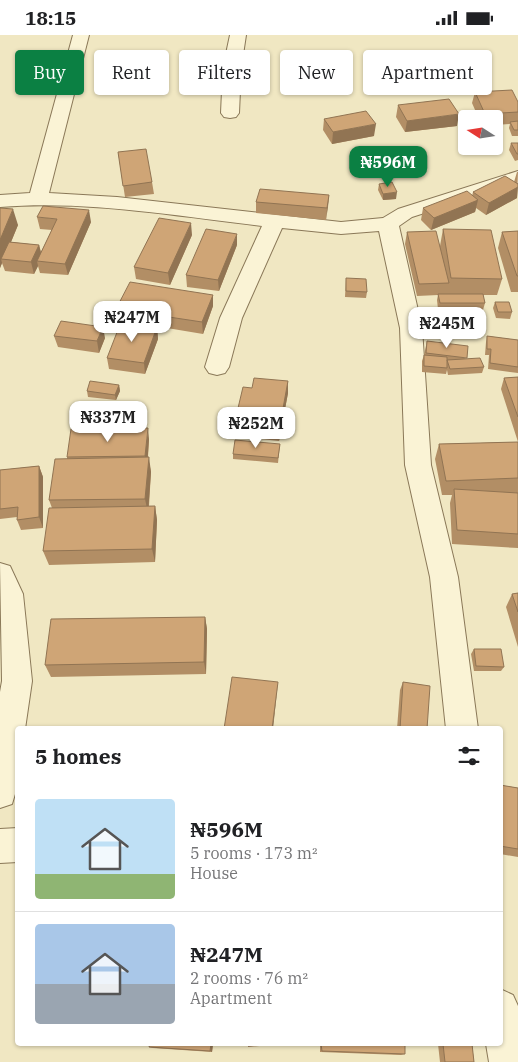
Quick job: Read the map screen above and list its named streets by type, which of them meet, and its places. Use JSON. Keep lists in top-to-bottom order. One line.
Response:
{"north":"left","page":{"status":"18:15","chip":["Buy","Rent","Filters","New","Apartment"],"price":["₦596M","₦247M","₦245M","₦337M","₦252M"],"heading":"5 homes","list":[{"name":"₦596M","note":"5 rooms · 173 m² · House"},{"name":"₦247M","note":"2 rooms · 76 m² · Apartment"}]}}
